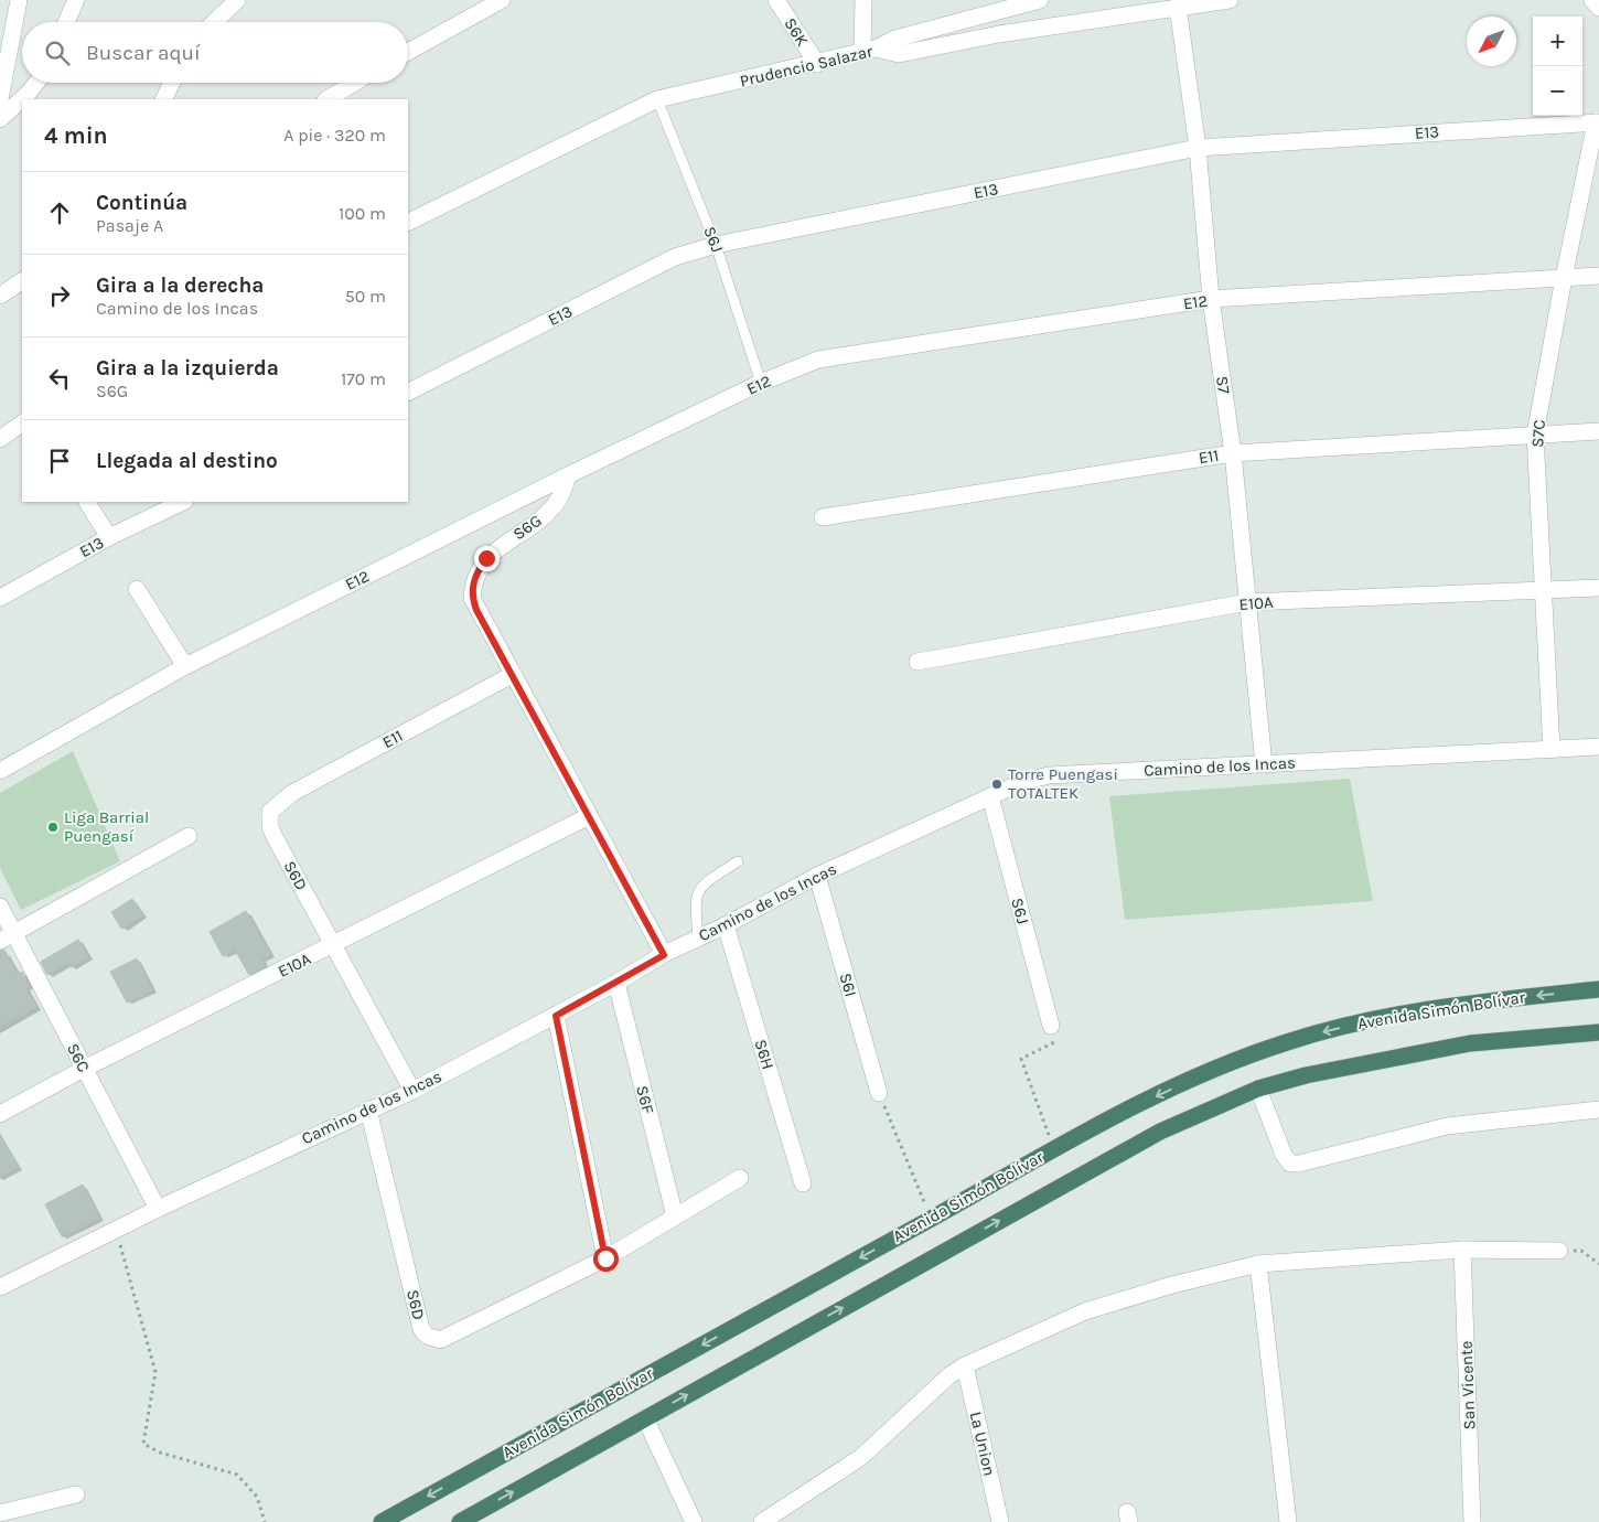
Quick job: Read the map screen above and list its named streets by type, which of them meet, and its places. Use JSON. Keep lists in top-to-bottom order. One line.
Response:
{"streets":{"highway":["Avenida Simón Bolívar"],"street":["S6K","Prudencio Salazar","E13","S6J","E12","S7","S7C","E11","S6G","E10A","Camino de los Incas","S6D","S6I","S6H","S6C","S6F","San Vicente","La Union"]},"crossings":[["S6K","Prudencio Salazar"],["Prudencio Salazar","S6J"],["Prudencio Salazar","S7"],["E13","S6J"],["E13","S7"],["E13","S7C"],["S6J","E12"],["S6J","Camino de los Incas"],["E12","S7"],["E12","S7C"],["E12","S6G"],["S7","E11"],["S7","E10A"],["S7","Camino de los Incas"],["S7C","E11"],["S7C","E10A"],["S7C","Camino de los Incas"],["E11","S6G"],["E11","S6D"],["S6G","E10A"],["S6G","Camino de los Incas"],["E10A","S6D"],["E10A","S6C"],["Camino de los Incas","S6D"],["Camino de los Incas","S6I"],["Camino de los Incas","S6H"],["Camino de los Incas","S6C"],["Camino de los Incas","S6F"]],"places":["Torre Puengasi TOTALTEK","Liga Barrial Puengasí"],"north":"bottom left","page":{"map_buttons":["+","−"],"search":"Buscar aquí","heading":["4 min","A pie · 320 m"],"list":[["Continúa","Pasaje A","100 m"],["Gira a la derecha","Camino de los Incas","50 m"],["Gira a la izquierda","S6G","170 m"],"Llegada al destino"]}}
